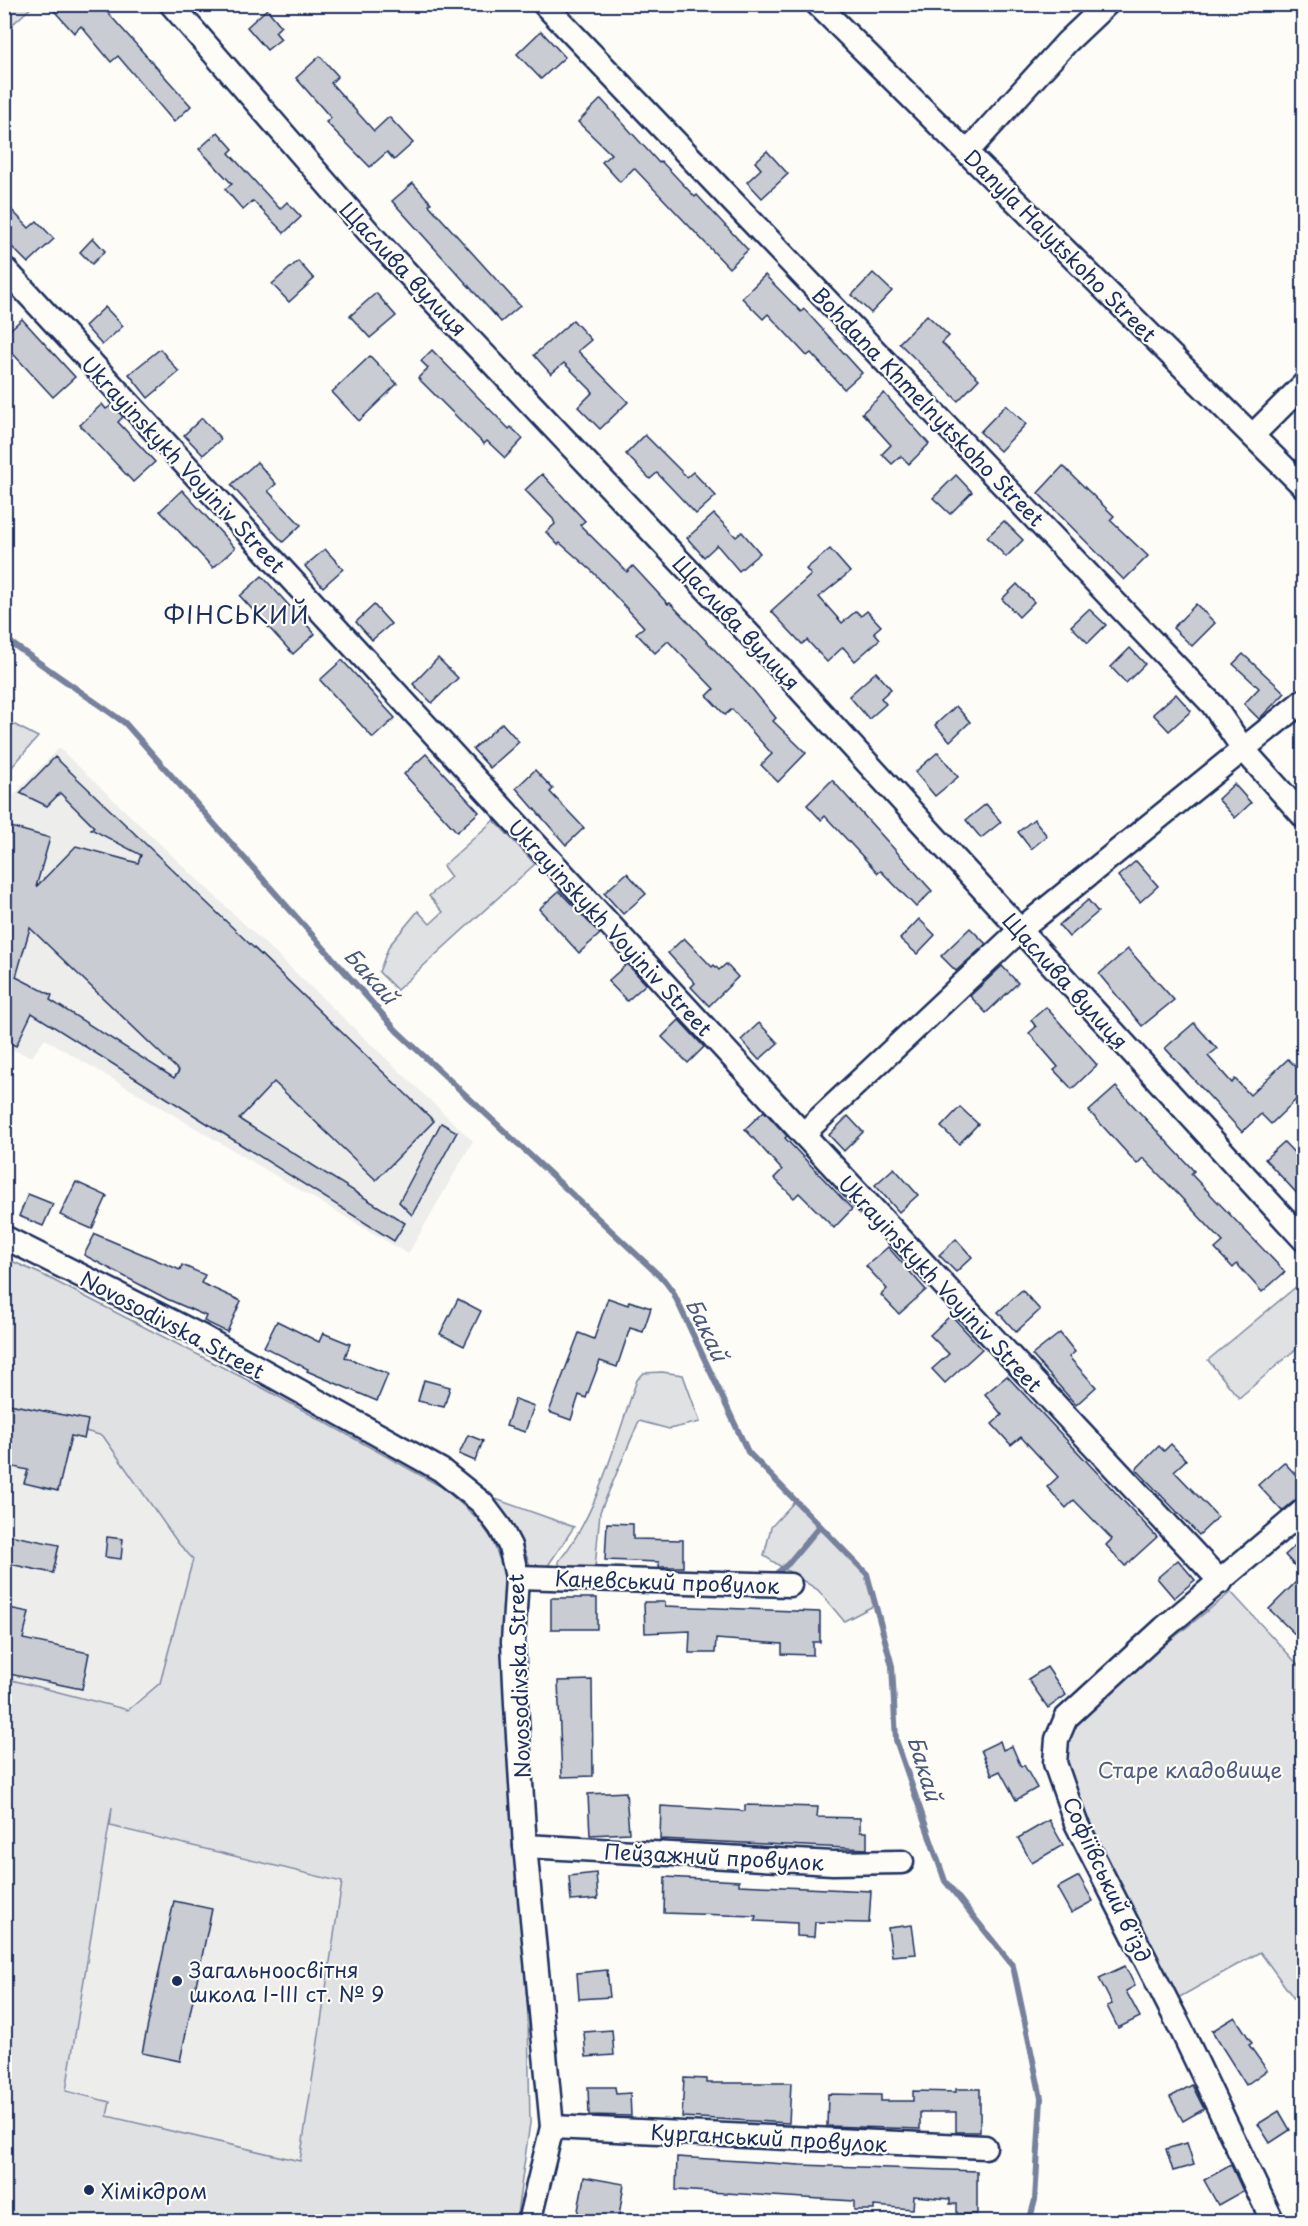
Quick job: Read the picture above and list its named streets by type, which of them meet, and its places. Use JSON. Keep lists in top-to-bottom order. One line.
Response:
{"streets":{"street":["Danyla Halytskoho Street","Щаслива вулиця","Bohdana Khmelnytskoho Street","Ukrayinskykh Voyiniv Street","Novosodivska Street","Каневський провулок","Пейзажний провулок","Софіївський в'їзд","Курганський провулок"]},"crossings":[["Ukrayinskykh Voyiniv Street","Софіївський в'їзд"],["Novosodivska Street","Каневський провулок"],["Novosodivska Street","Пейзажний провулок"],["Novosodivska Street","Курганський провулок"]],"districts":["ФІНСЬКИЙ"],"water":["Бакай"],"parks":["Старе кладовище"],"places":["Загальноосвітня школа І-ІІІ ст. № 9","Хімікдром"]}
